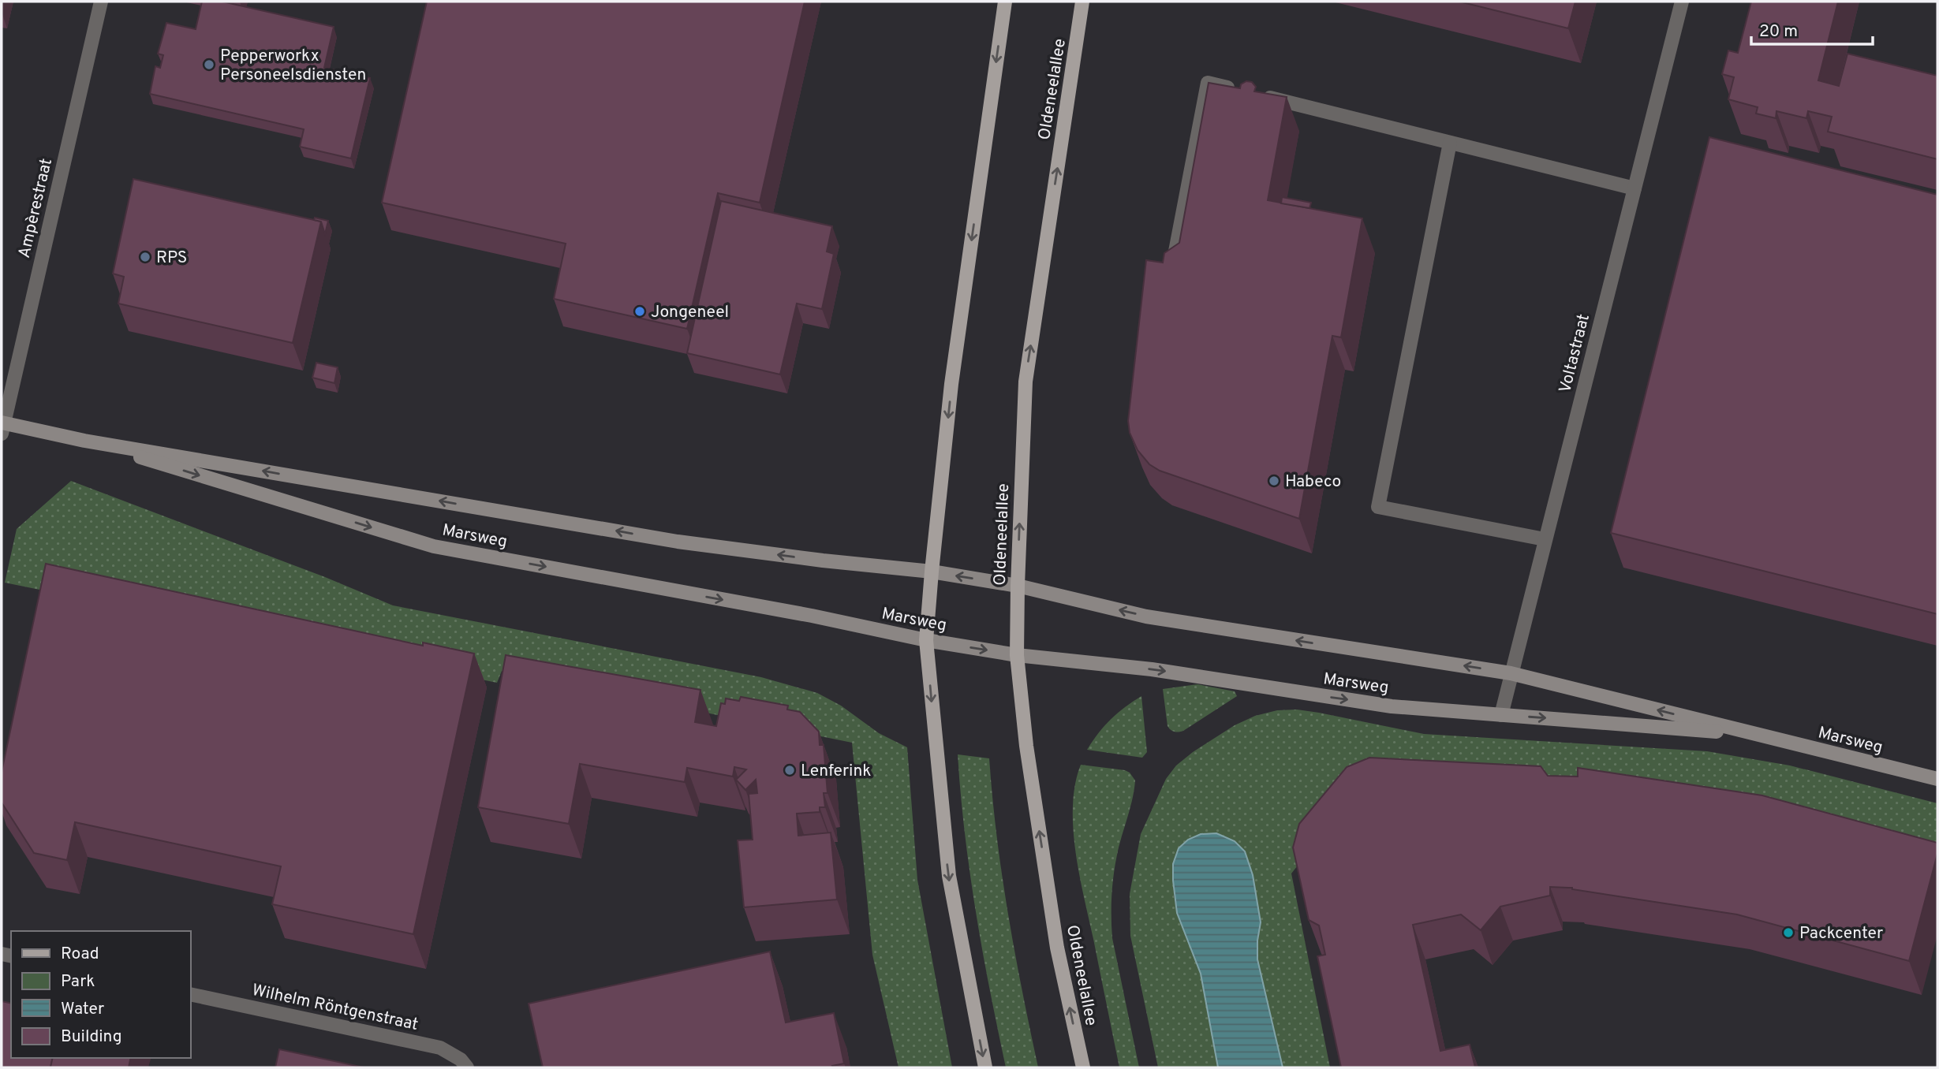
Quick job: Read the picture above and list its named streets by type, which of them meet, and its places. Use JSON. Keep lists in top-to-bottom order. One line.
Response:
{"streets":{"main road":["Oldeneelallee"],"street":["Ampèrestraat","Voltastraat","Marsweg","Wilhelm Röntgenstraat"]},"crossings":[["Oldeneelallee","Marsweg"],["Ampèrestraat","Marsweg"],["Voltastraat","Marsweg"]],"places":["Pepperworkx Personeelsdiensten","RPS","Jongeneel","Habeco","Lenferink","Packcenter"],"legend":["Road","Park","Water","Building"],"scale_bar":"20 m"}
